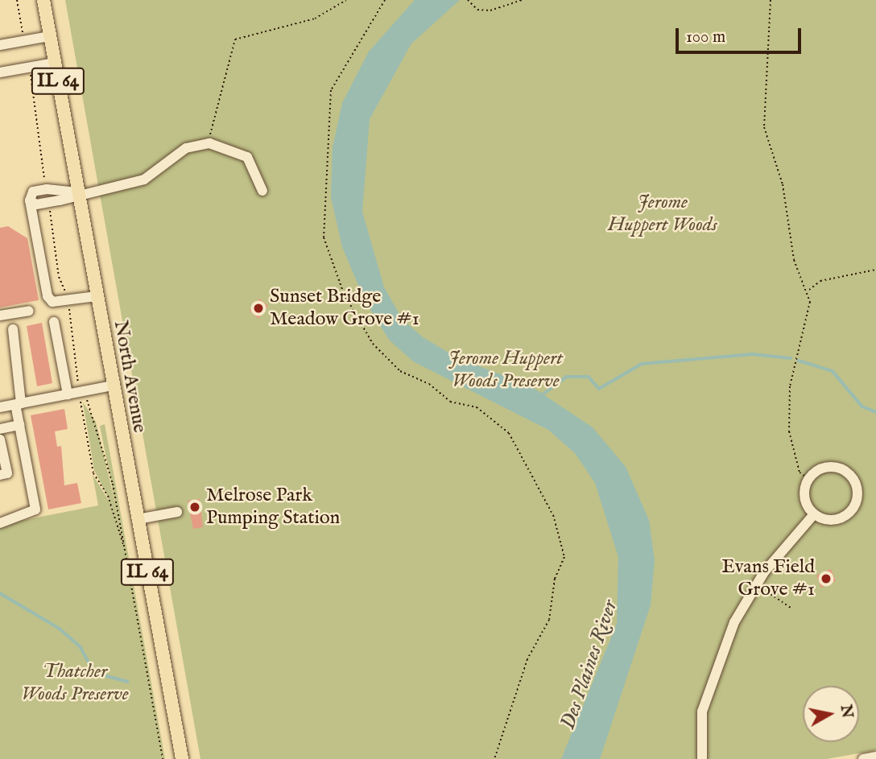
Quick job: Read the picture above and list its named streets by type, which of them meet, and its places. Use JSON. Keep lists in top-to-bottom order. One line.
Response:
{"streets":{"main road":["IL 64","North Avenue"]},"water":["Des Plaines River"],"parks":["Jerome Huppert Woods","Jerome Huppert Woods Preserve","Thatcher Woods Preserve"],"places":["Sunset Bridge Meadow Grove #1","Melrose Park Pumping Station","Evans Field Grove #1"],"scale_bar":"100 m","north":"right"}
